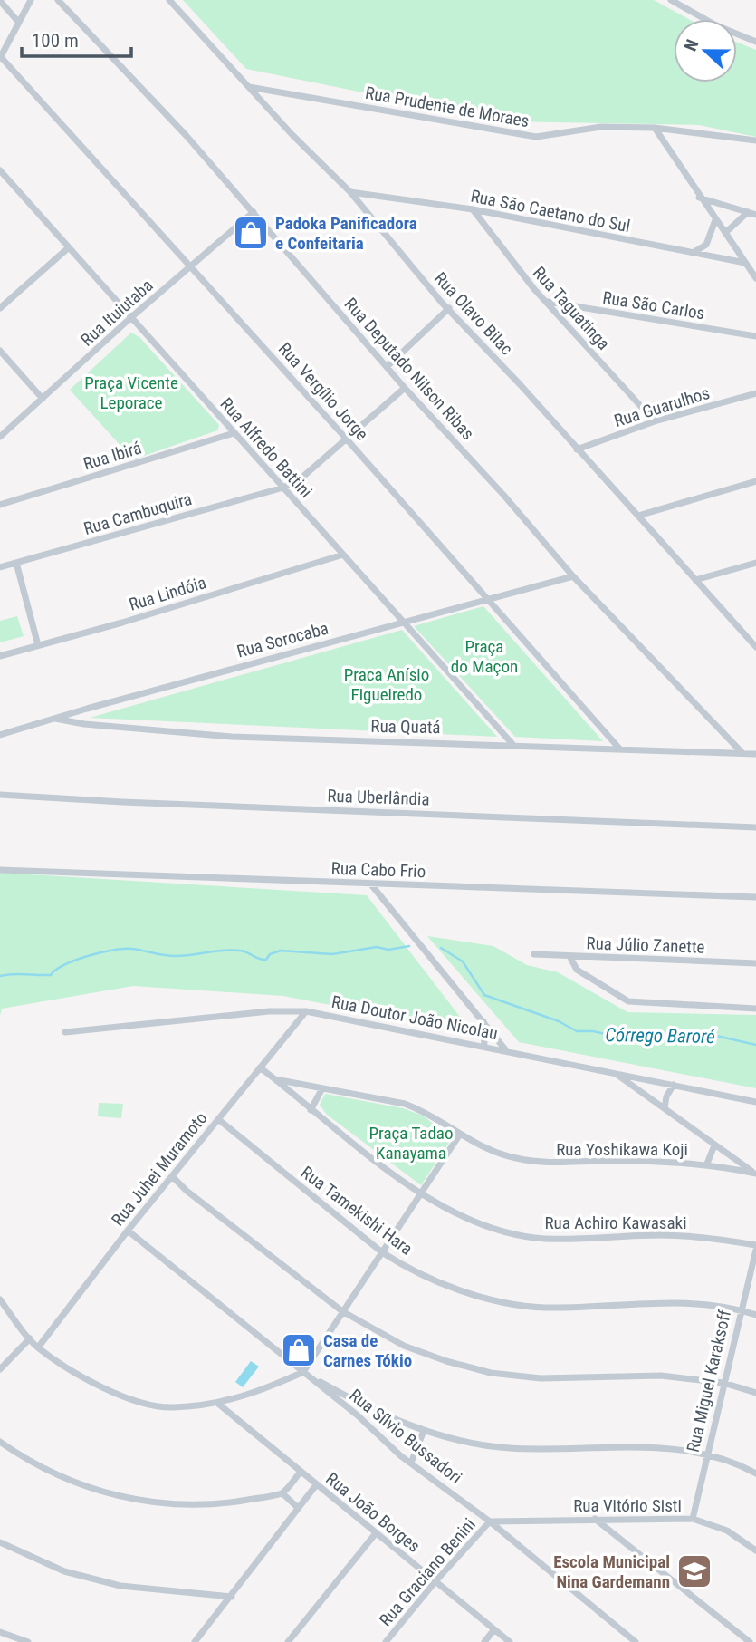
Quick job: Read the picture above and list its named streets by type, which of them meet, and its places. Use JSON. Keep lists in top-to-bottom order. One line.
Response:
{"streets":{"street":["Rua Prudente de Moraes","Rua São Caetano do Sul","Rua São Carlos","Rua Taguatinga","Rua Ituiutaba","Rua Olavo Bilac","Rua Deputado Nilson Ribas","Rua Vergílio Jorge","Rua Guarulhos","Rua Alfredo Battini","Rua Ibirá","Rua Cambuquira","Rua Lindóia","Rua Sorocaba","Rua Quatá","Rua Uberlândia","Rua Cabo Frio","Rua Júlio Zanette","Rua Doutor João Nicolau","Rua Yoshikawa Koji","Rua Juhei Muramoto","Rua Tamekishi Hara","Rua Achiro Kawasaki","Rua Miguel Karaksoff","Rua Sílvio Bussadori","Rua Vitório Sisti","Rua João Borges","Rua Graciano Benini"]},"crossings":[["Rua Prudente de Moraes","Rua Olavo Bilac"],["Rua São Caetano do Sul","Rua Taguatinga"],["Rua São Caetano do Sul","Rua Olavo Bilac"],["Rua São Carlos","Rua Taguatinga"],["Rua Taguatinga","Rua Guarulhos"],["Rua Ituiutaba","Rua Deputado Nilson Ribas"],["Rua Ituiutaba","Rua Vergílio Jorge"],["Rua Ituiutaba","Rua Alfredo Battini"],["Rua Olavo Bilac","Rua Guarulhos"],["Rua Deputado Nilson Ribas","Rua Cambuquira"],["Rua Deputado Nilson Ribas","Rua Sorocaba"],["Rua Deputado Nilson Ribas","Rua Quatá"],["Rua Vergílio Jorge","Rua Cambuquira"],["Rua Vergílio Jorge","Rua Sorocaba"],["Rua Vergílio Jorge","Rua Quatá"],["Rua Alfredo Battini","Rua Ibirá"],["Rua Alfredo Battini","Rua Cambuquira"],["Rua Alfredo Battini","Rua Lindóia"],["Rua Alfredo Battini","Rua Sorocaba"],["Rua Alfredo Battini","Rua Quatá"],["Rua Sorocaba","Rua Quatá"],["Rua Doutor João Nicolau","Rua Juhei Muramoto"],["Rua Yoshikawa Koji","Rua Achiro Kawasaki"],["Rua Juhei Muramoto","Rua Tamekishi Hara"],["Rua Juhei Muramoto","Rua Achiro Kawasaki"],["Rua Juhei Muramoto","Rua Sílvio Bussadori"],["Rua Tamekishi Hara","Rua Miguel Karaksoff"],["Rua Miguel Karaksoff","Rua Vitório Sisti"],["Rua Sílvio Bussadori","Rua Vitório Sisti"],["Rua Sílvio Bussadori","Rua Graciano Benini"],["Rua Vitório Sisti","Rua Graciano Benini"],["Rua João Borges","Rua Graciano Benini"]],"water":["Córrego Baroré"],"parks":["Praça Vicente Leporace","Praça do Maçon","Praca Anísio Figueiredo","Praça Tadao Kanayama"],"places":{"shop":["Padoka Panificadora e Confeitaria","Casa de Carnes Tókio"],"school or university":["Escola Municipal Nina Gardemann"]},"scale_bar":"100 m","north":"left"}
